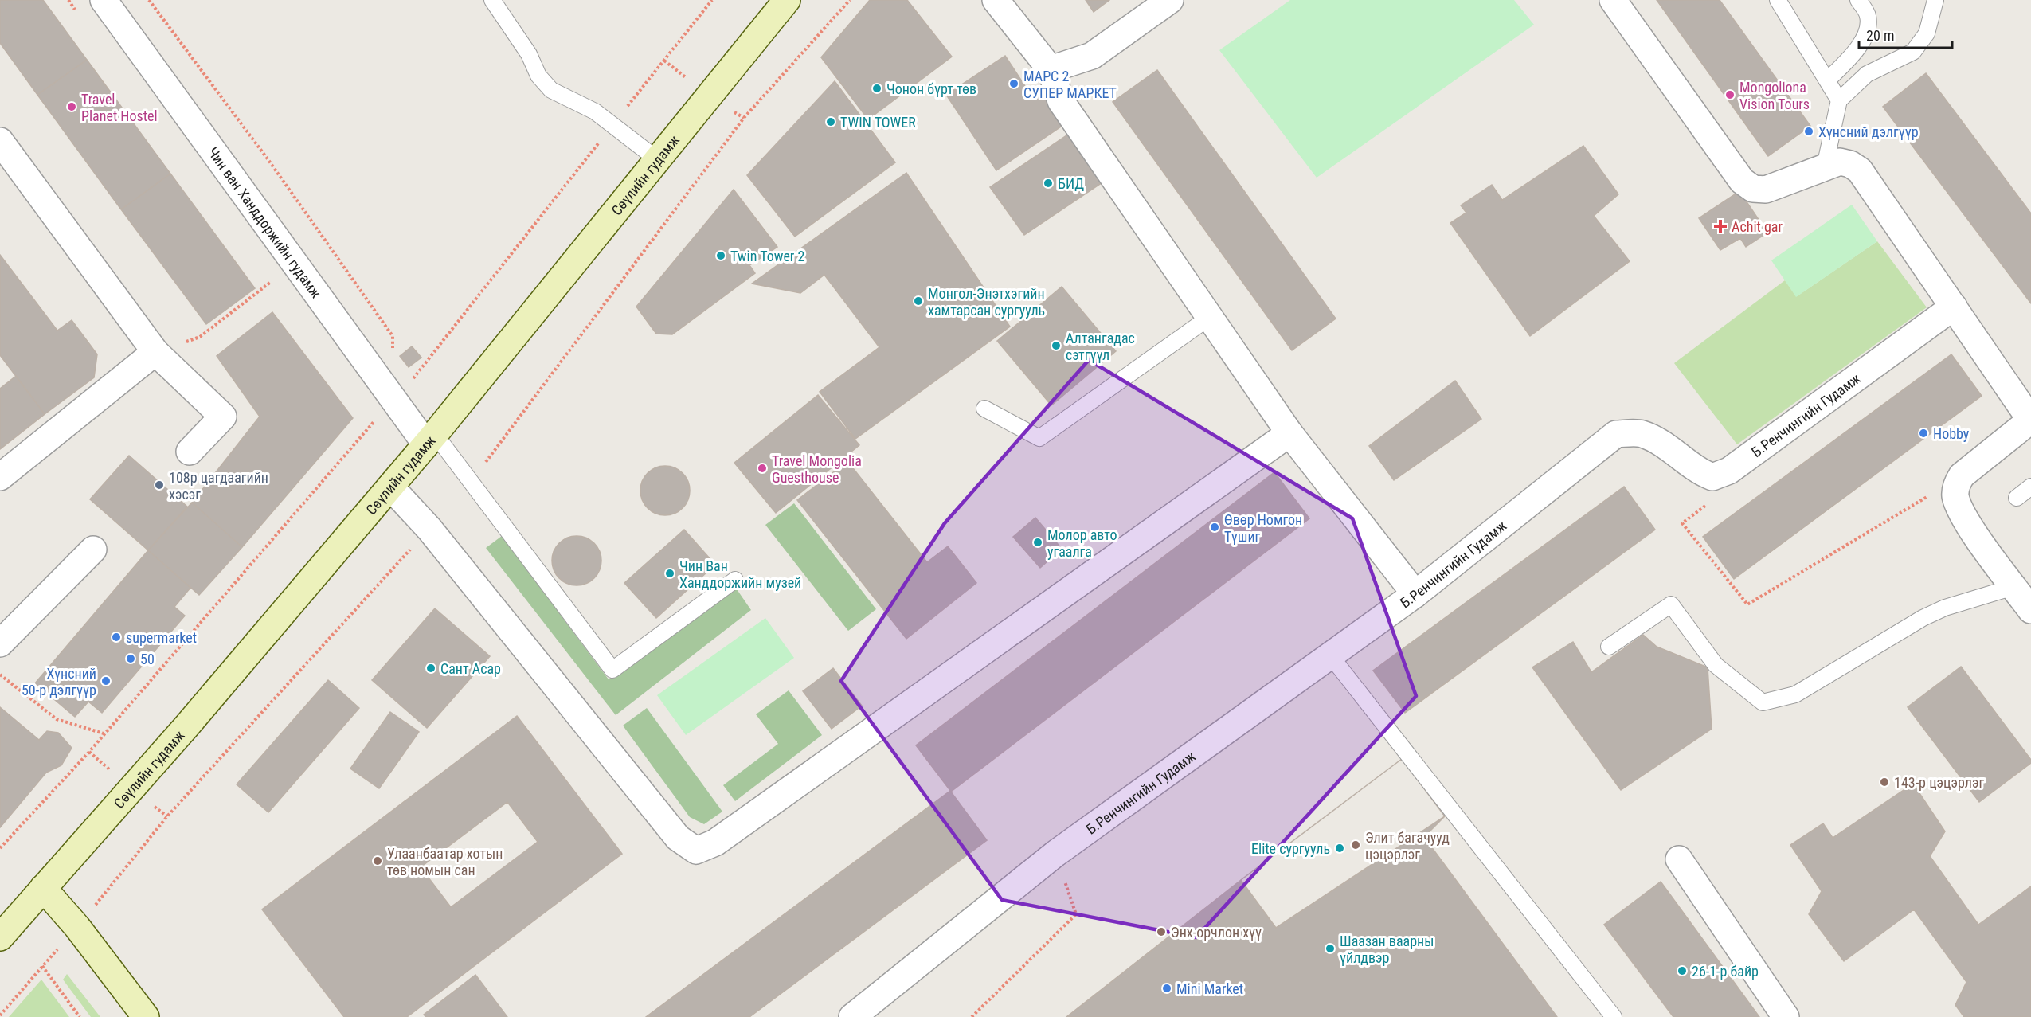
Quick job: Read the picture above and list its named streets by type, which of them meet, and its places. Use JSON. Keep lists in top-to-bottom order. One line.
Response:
{"streets":{"main road":["Сөүлийн гудамж"],"street":["Чин ван Ханддоржийн гудамж","Б.Ренчингийн Гудамж"]},"crossings":[["Сөүлийн гудамж","Чин ван Ханддоржийн гудамж"]],"places":{"other":["МАРС 2 СУПЕР МАРКЕТ","Чонон бүрт төв","Mongoliona Vision Tours","Travel Planet Hostel","TWIN TOWER","Хүнсний дэлгүүр","БИД","Twin Tower 2","Монгол-Энэтхэгийн хамтарсан сургууль","Алтангадас сэтгүүл","Hobby","Travel Mongolia Guesthouse","108р цагдаагийн хэсэг","Өвөр Номгон Түшиг","Молор авто угаалга","Чин Ван Ханддоржийн музей","supermarket","50","Сант Асар","Хүнсний 50-р дэлгүүр","143-р цэцэрлэг","Элит багачууд цэцэрлэг","Elite сургууль","Улаанбаатар хотын төв номын сан","Энх-орчлон хүү","Шаазан ваарны үйлдвэр","26-1-р байр","Mini Market"],"health":["Achit gar"]},"scale_bar":"20 m"}
